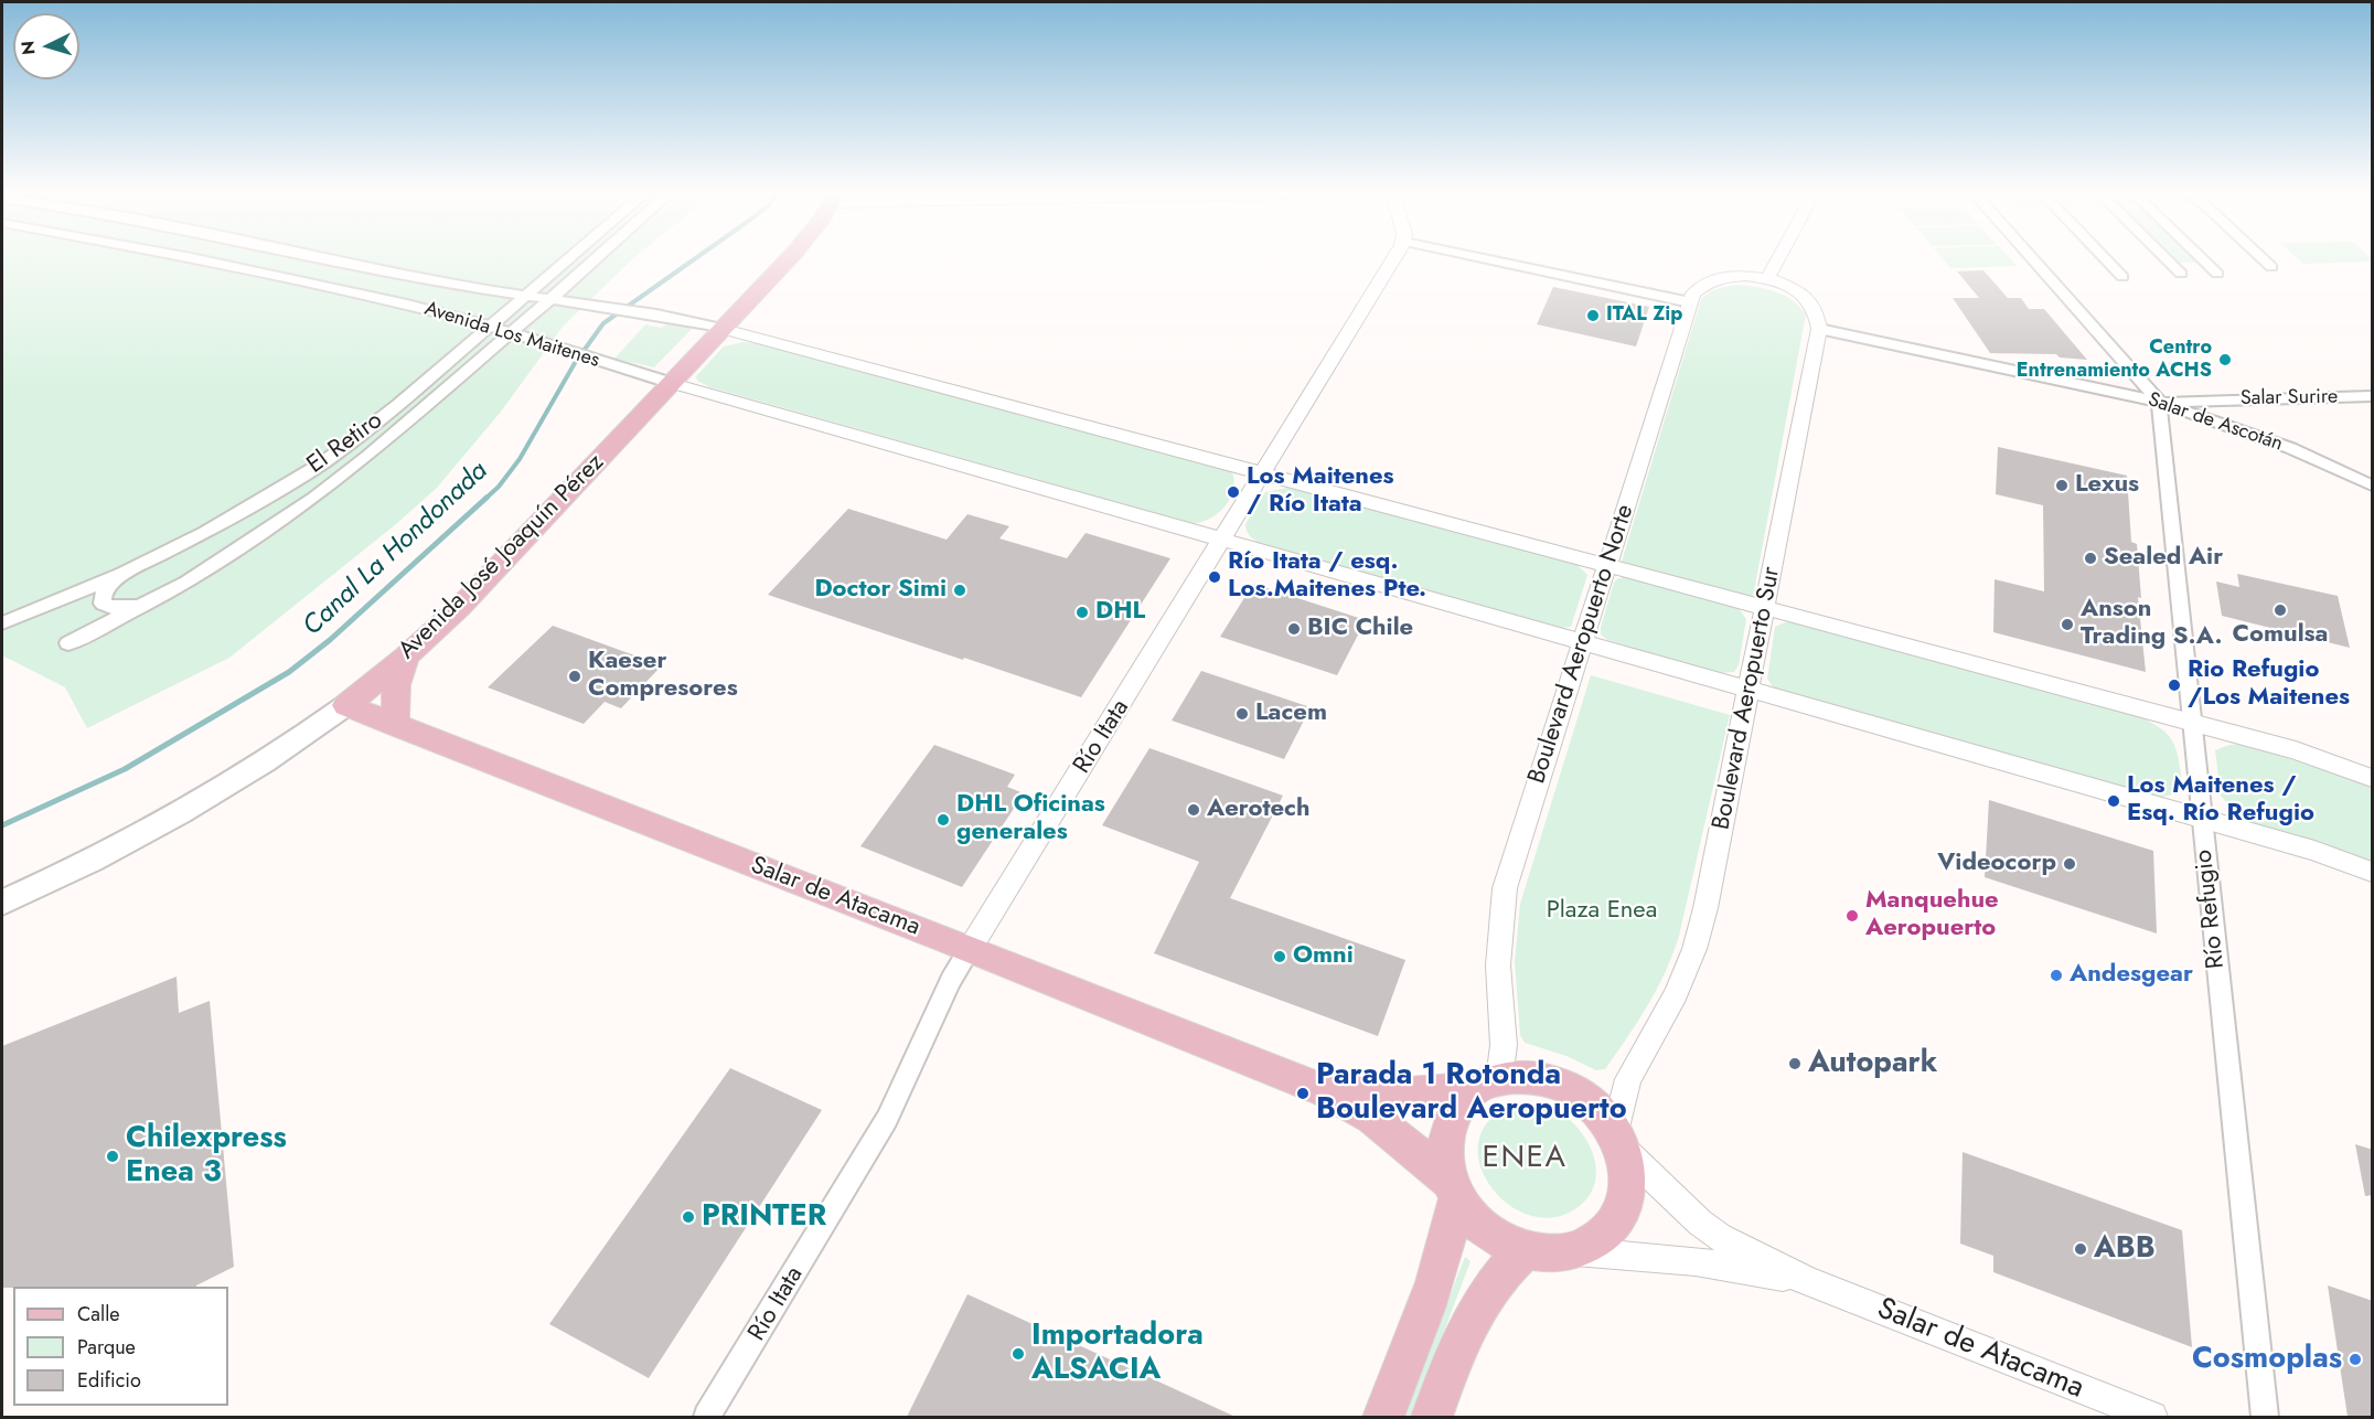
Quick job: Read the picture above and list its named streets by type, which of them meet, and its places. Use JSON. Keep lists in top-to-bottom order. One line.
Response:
{"streets":{"main road":["Avenida José Joaquín Pérez","Salar de Atacama"],"street":["Avenida Los Maitenes","Salar Surire","Salar de Ascotán","El Retiro","Boulevard Aeropuerto Norte","Boulevard Aeropuerto Sur","Río Itata","Río Refugio"]},"crossings":[["Avenida Los Maitenes","El Retiro"],["Avenida Los Maitenes","Avenida José Joaquín Pérez"],["Salar Surire","Salar de Ascotán"],["Salar Surire","Río Refugio"],["Salar de Ascotán","Boulevard Aeropuerto Sur"],["Salar de Ascotán","Río Refugio"],["Avenida José Joaquín Pérez","Salar de Atacama"],["Boulevard Aeropuerto Norte","Boulevard Aeropuerto Sur"],["Boulevard Aeropuerto Norte","Salar de Atacama"],["Boulevard Aeropuerto Sur","Salar de Atacama"],["Río Itata","Salar de Atacama"]],"districts":["ENEA"],"water":["Canal La Hondonada"],"parks":["Plaza Enea"],"places":["ITAL Zip","Centro Entrenamiento ACHS","Lexus","Los Maitenes / Río Itata","Sealed Air","Río Itata / esq. Los.Maitenes Pte.","Doctor Simi","Comulsa","DHL","Anson Trading S.A.","BIC Chile","Kaeser Compresores","Rio Refugio /Los Maitenes","Lacem","Los Maitenes / Esq. Río Refugio","Aerotech","DHL Oficinas generales","Videocorp","Manquehue Aeropuerto","Omni","Andesgear","Autopark","Parada 1 Rotonda Boulevard Aeropuerto","Chilexpress Enea 3","PRINTER","ABB","Importadora ALSACIA","Cosmoplas"],"legend":["Calle","Parque","Edificio"],"north":"left"}
